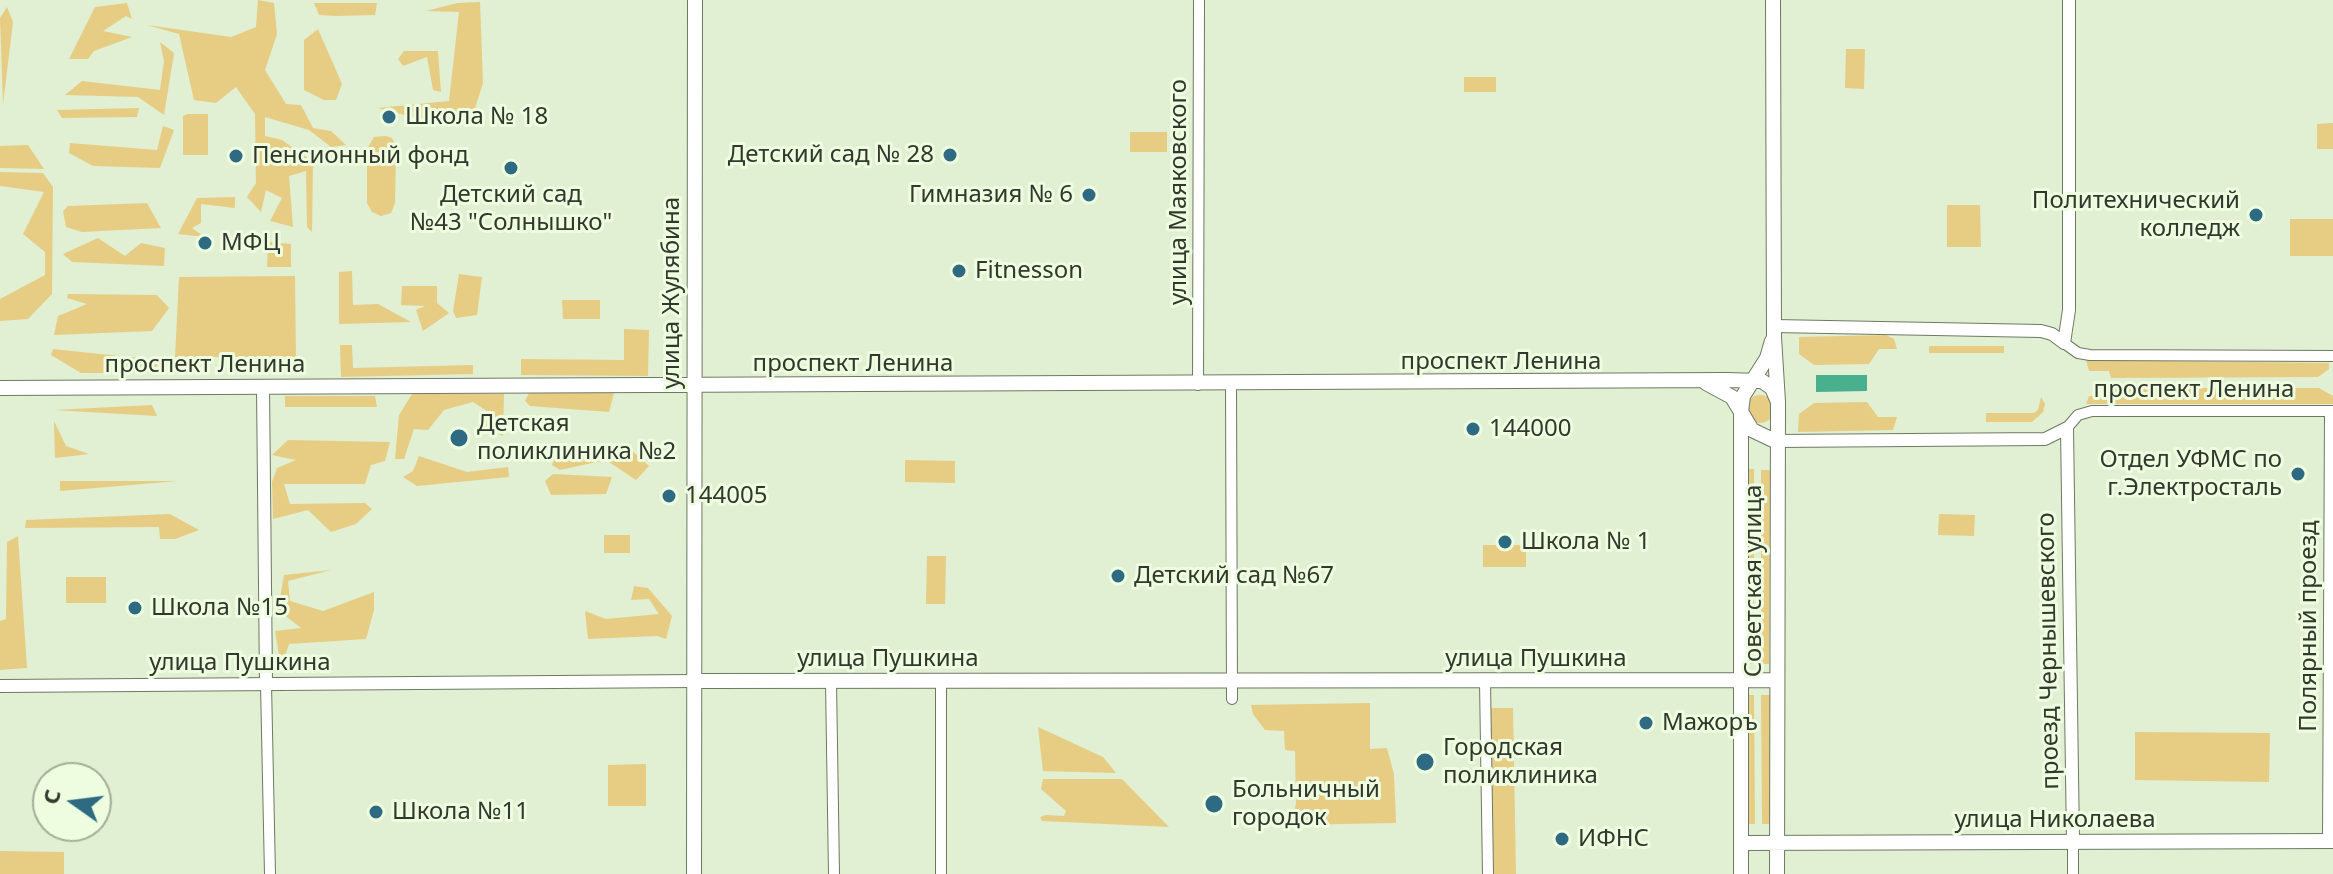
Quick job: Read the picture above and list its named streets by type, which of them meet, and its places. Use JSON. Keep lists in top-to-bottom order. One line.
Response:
{"streets":{"main road":["улица Жулябина","проспект Ленина","Советская улица","улица Пушкина","улица Николаева"],"street":["улица Маяковского","Полярный проезд","проезд Чернышевского"]},"crossings":[["улица Маяковского","проспект Ленина"],["улица Жулябина","проспект Ленина"],["улица Жулябина","улица Пушкина"],["проспект Ленина","Советская улица"],["проспект Ленина","Полярный проезд"],["проспект Ленина","проезд Чернышевского"],["Советская улица","улица Пушкина"],["Советская улица","улица Николаева"],["Полярный проезд","улица Николаева"],["проезд Чернышевского","улица Николаева"]],"places":["Школа № 18","Детский сад № 28","Пенсионный фонд","Детский сад №43 \"Солнышко\"","Гимназия № 6","Политехнический колледж","МФЦ","Fitnesson","144000","Детская поликлиника №2","Отдел УФМС по г.Электросталь","144005","Школа № 1","Детский сад №67","Школа №15","Мажоръ","Городская поликлиника","Больничный городок","Школа №11","ИФНС"],"north":"left"}
